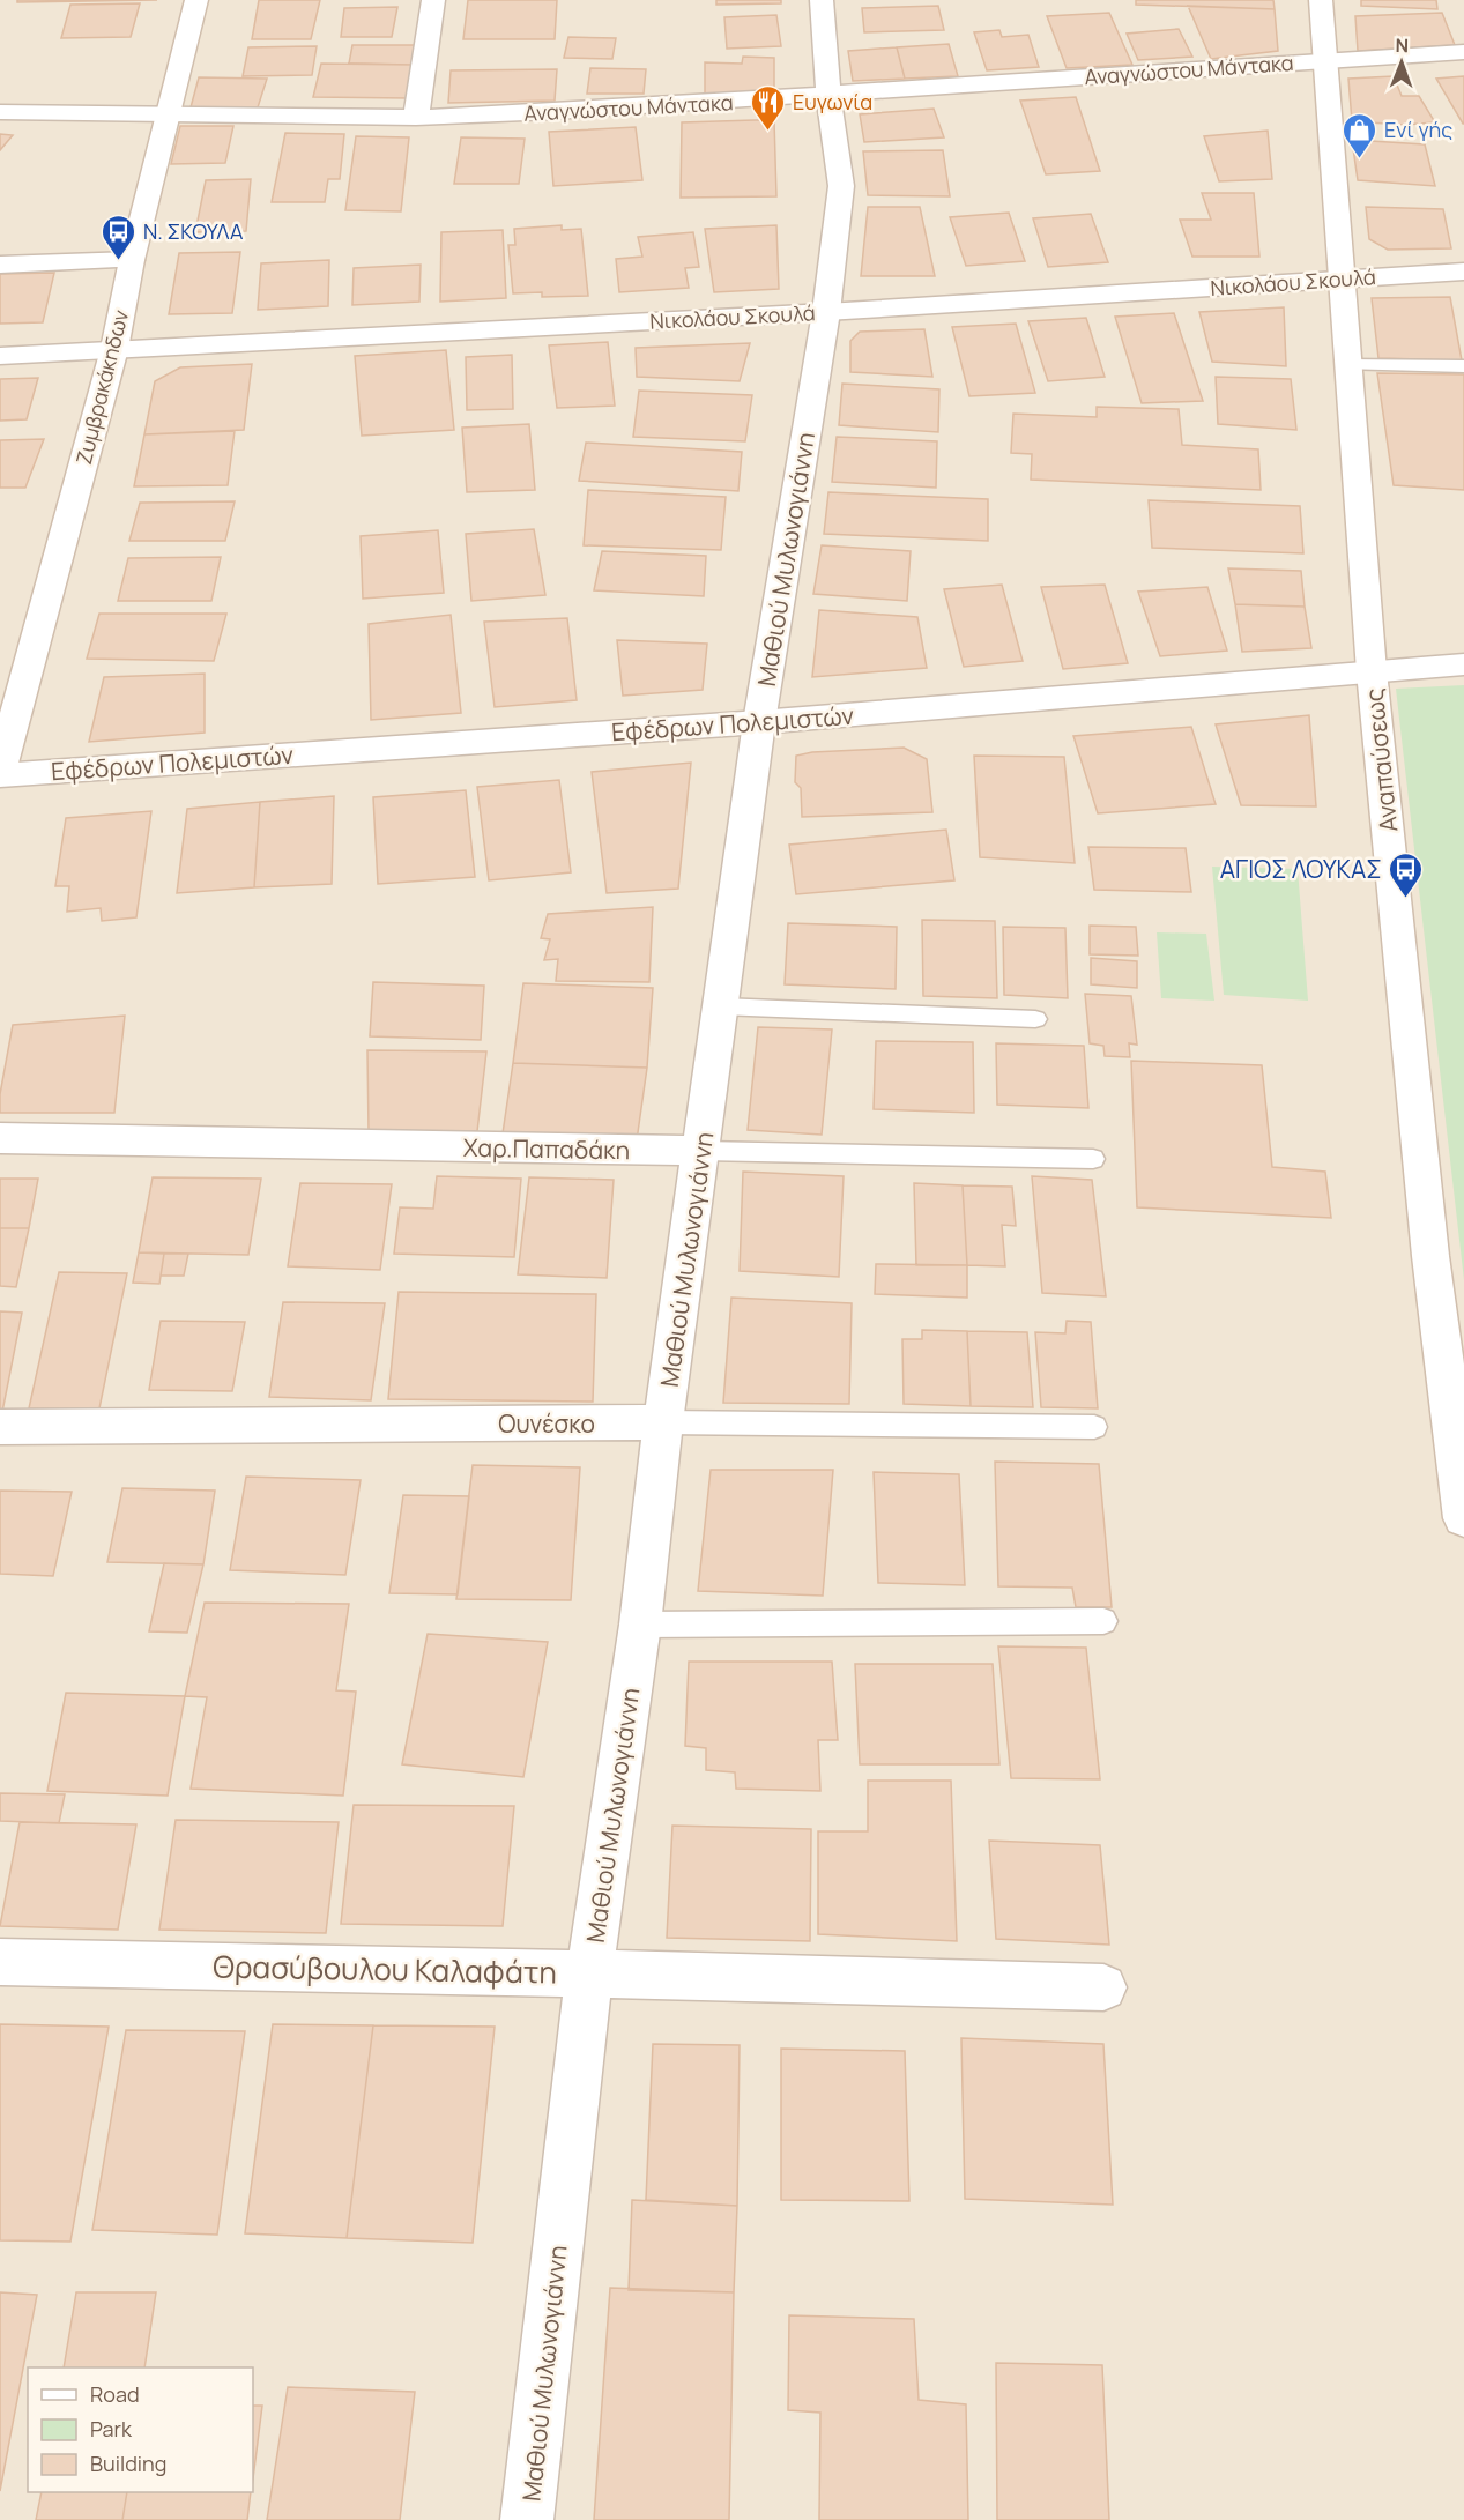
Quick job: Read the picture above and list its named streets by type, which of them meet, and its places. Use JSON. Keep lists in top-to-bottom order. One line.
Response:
{"streets":{"street":["Αναγνώστου Μάντακα","Νικολάου Σκουλά","Ζυμβρακάκηδων","Μαθιού Μυλωνογιάννη","Εφέδρων Πολεμιστών","Αναπαύσεως","Χαρ.Παπαδάκη","Ουνέσκο","Θρασύβουλου Καλαφάτη"]},"crossings":[["Αναγνώστου Μάντακα","Ζυμβρακάκηδων"],["Αναγνώστου Μάντακα","Μαθιού Μυλωνογιάννη"],["Αναγνώστου Μάντακα","Αναπαύσεως"],["Νικολάου Σκουλά","Ζυμβρακάκηδων"],["Νικολάου Σκουλά","Μαθιού Μυλωνογιάννη"],["Νικολάου Σκουλά","Αναπαύσεως"],["Ζυμβρακάκηδων","Εφέδρων Πολεμιστών"],["Μαθιού Μυλωνογιάννη","Εφέδρων Πολεμιστών"],["Μαθιού Μυλωνογιάννη","Χαρ.Παπαδάκη"],["Μαθιού Μυλωνογιάννη","Ουνέσκο"],["Μαθιού Μυλωνογιάννη","Θρασύβουλου Καλαφάτη"],["Εφέδρων Πολεμιστών","Αναπαύσεως"]],"places":{"restaurant":["Ευγωνία"],"shop":["Ενί γής"],"bus stop":["Ν. ΣΚΟΥΛΑ","ΑΓΙΟΣ ΛΟΥΚΑΣ"]},"legend":["Road","Park","Building"],"north":"top"}
